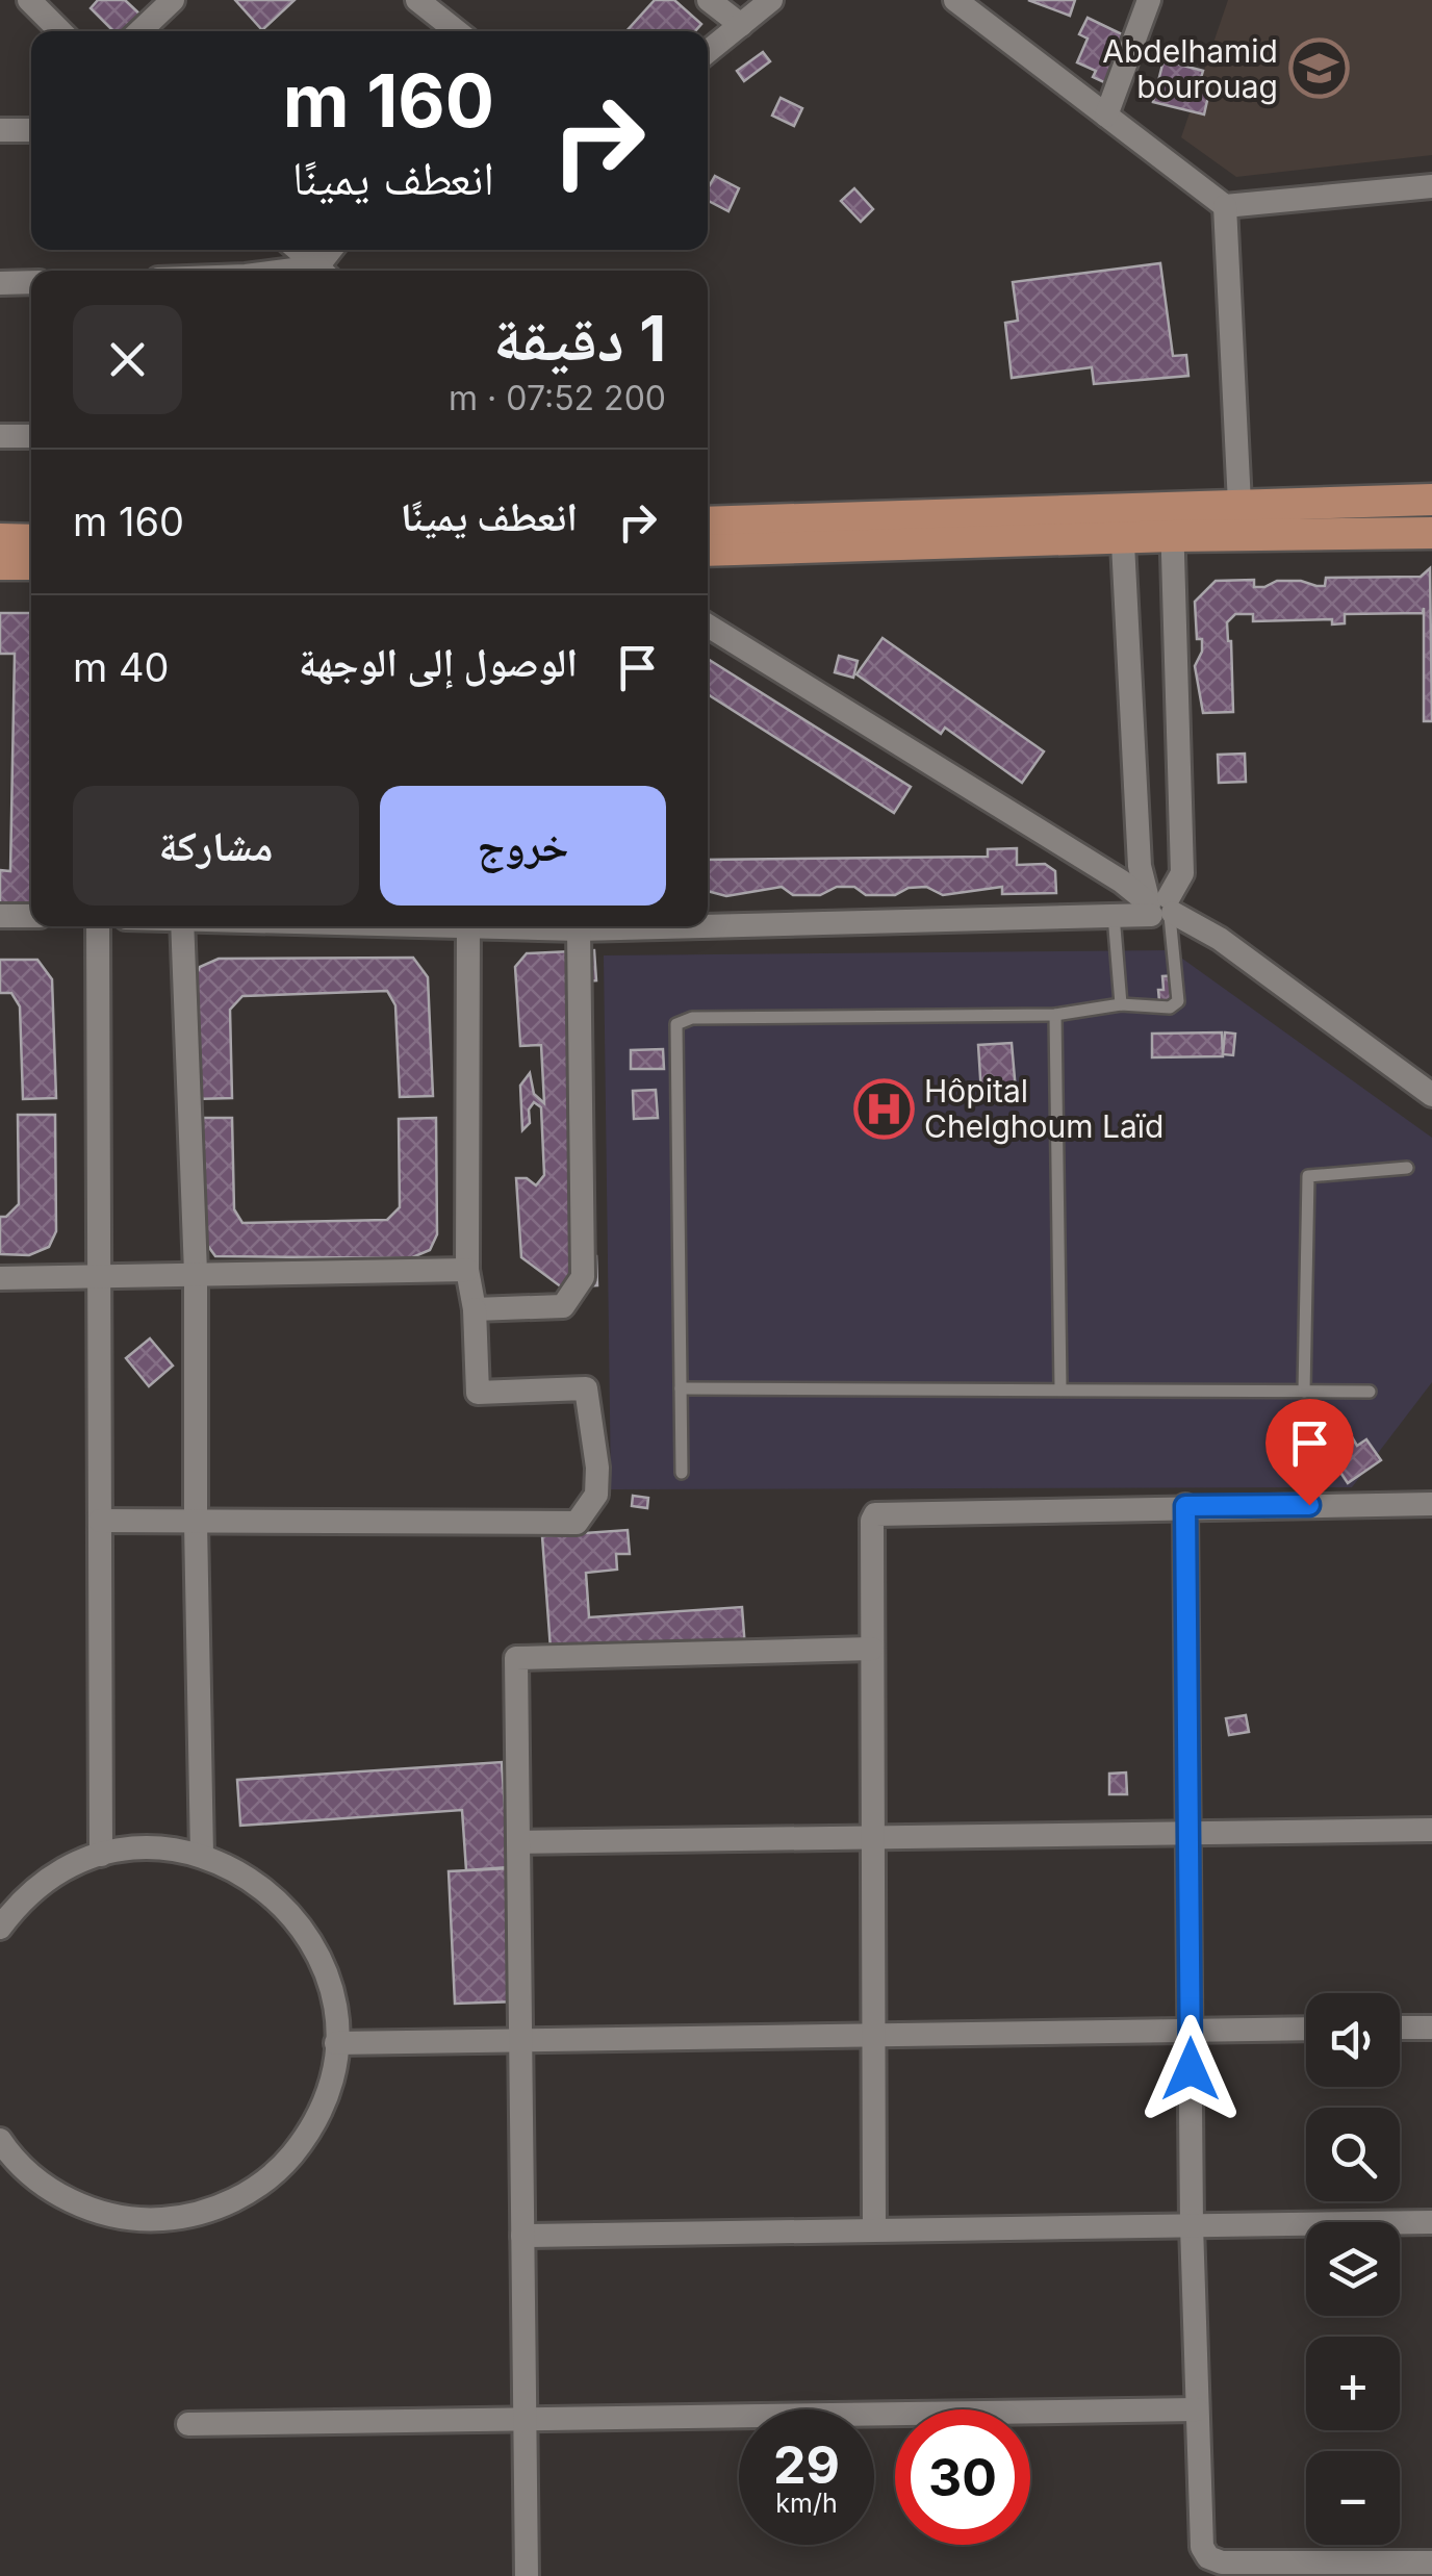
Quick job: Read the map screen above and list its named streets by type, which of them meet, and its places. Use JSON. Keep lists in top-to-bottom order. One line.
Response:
{"places":{"school or university":["Abdelhamid bourouag"],"hospital":["Hôpital Chelghoum Laïd"]},"page":{"turn":["160 m","انعطف يمينًا"],"heading":["1 دقيقة","200 m · 07:52"],"list":[{"name":"انعطف يمينًا","value":"160 m"},{"name":"الوصول إلى الوجهة","value":"40 m"}],"buttons":["خروج","مشاركة"],"map_buttons":["+","−"],"speed":"29 km/h","limit":"30"}}
